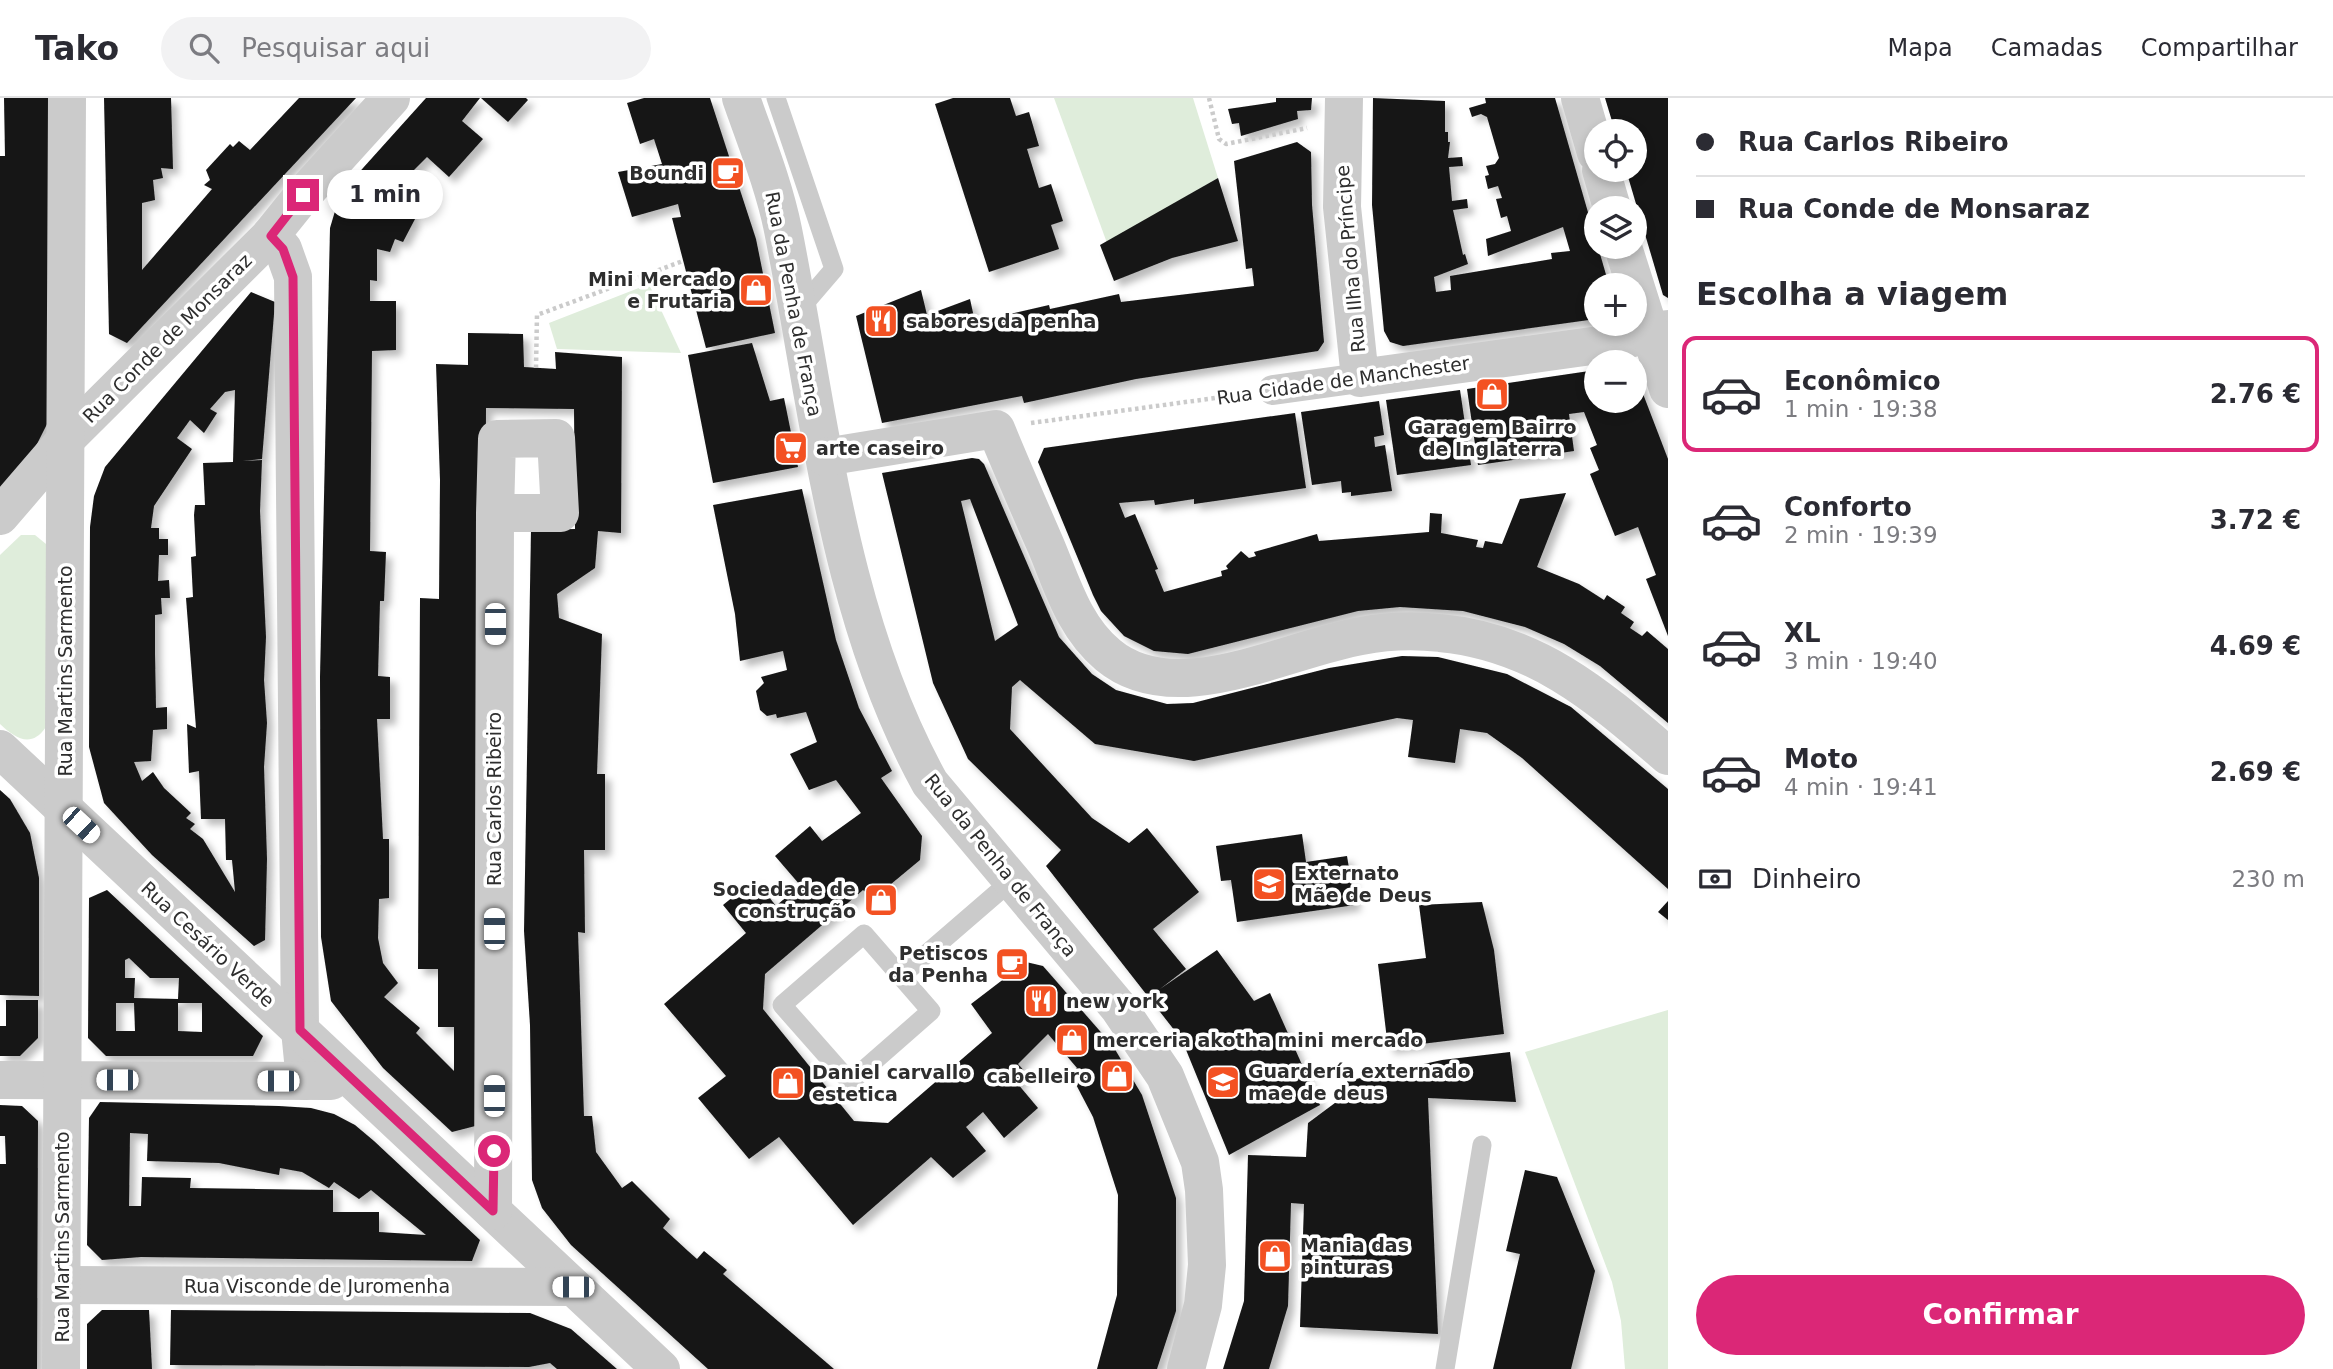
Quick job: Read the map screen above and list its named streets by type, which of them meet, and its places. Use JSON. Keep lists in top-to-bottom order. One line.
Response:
{"streets":{"street":["Rua Ilha do Príncipe","Rua da Penha de França","Rua Conde de Monsaraz","Rua Cidade de Manchester","Rua Martins Sarmento","Rua Carlos Ribeiro","Rua Cesário Verde","Rua Visconde de Juromenha"]},"crossings":[["Rua Ilha do Príncipe","Rua Cidade de Manchester"],["Rua Conde de Monsaraz","Rua Martins Sarmento"],["Rua Martins Sarmento","Rua Cesário Verde"],["Rua Martins Sarmento","Rua Visconde de Juromenha"],["Rua Carlos Ribeiro","Rua Cesário Verde"],["Rua Cesário Verde","Rua Visconde de Juromenha"]],"places":{"cafe":["Boundi","Petiscos da Penha"],"shop":["Mini Mercado e Frutaria","Garagem Bairro de Inglaterra","Sociedade de construção","merceria akotha mini mercado","cabelleiro","Daniel carvallo estetica","Mania das pinturas"],"restaurant":["sabores da penha","new york"],"supermarket":["arte caseiro"],"school or university":["Externato Mãe de Deus","Guardería externado mae de deus"]},"page":{"header":"Tako","search":"Pesquisar aqui","nav":["Mapa","Camadas","Compartilhar"],"banner":["Rua Carlos Ribeiro","Rua Conde de Monsaraz"],"map_buttons":["+","−"],"bubble":"1 min","heading":"Escolha a viagem","list":[{"name":"Econômico","note":"1 min · 19:38","value":"2.76 €"},{"name":"Conforto","note":"2 min · 19:39","value":"3.72 €"},{"name":"XL","note":"3 min · 19:40","value":"4.69 €"},{"name":"Moto","note":"4 min · 19:41","value":"2.69 €"}],"pay":["Dinheiro","230 m"],"buttons":"Confirmar"}}
